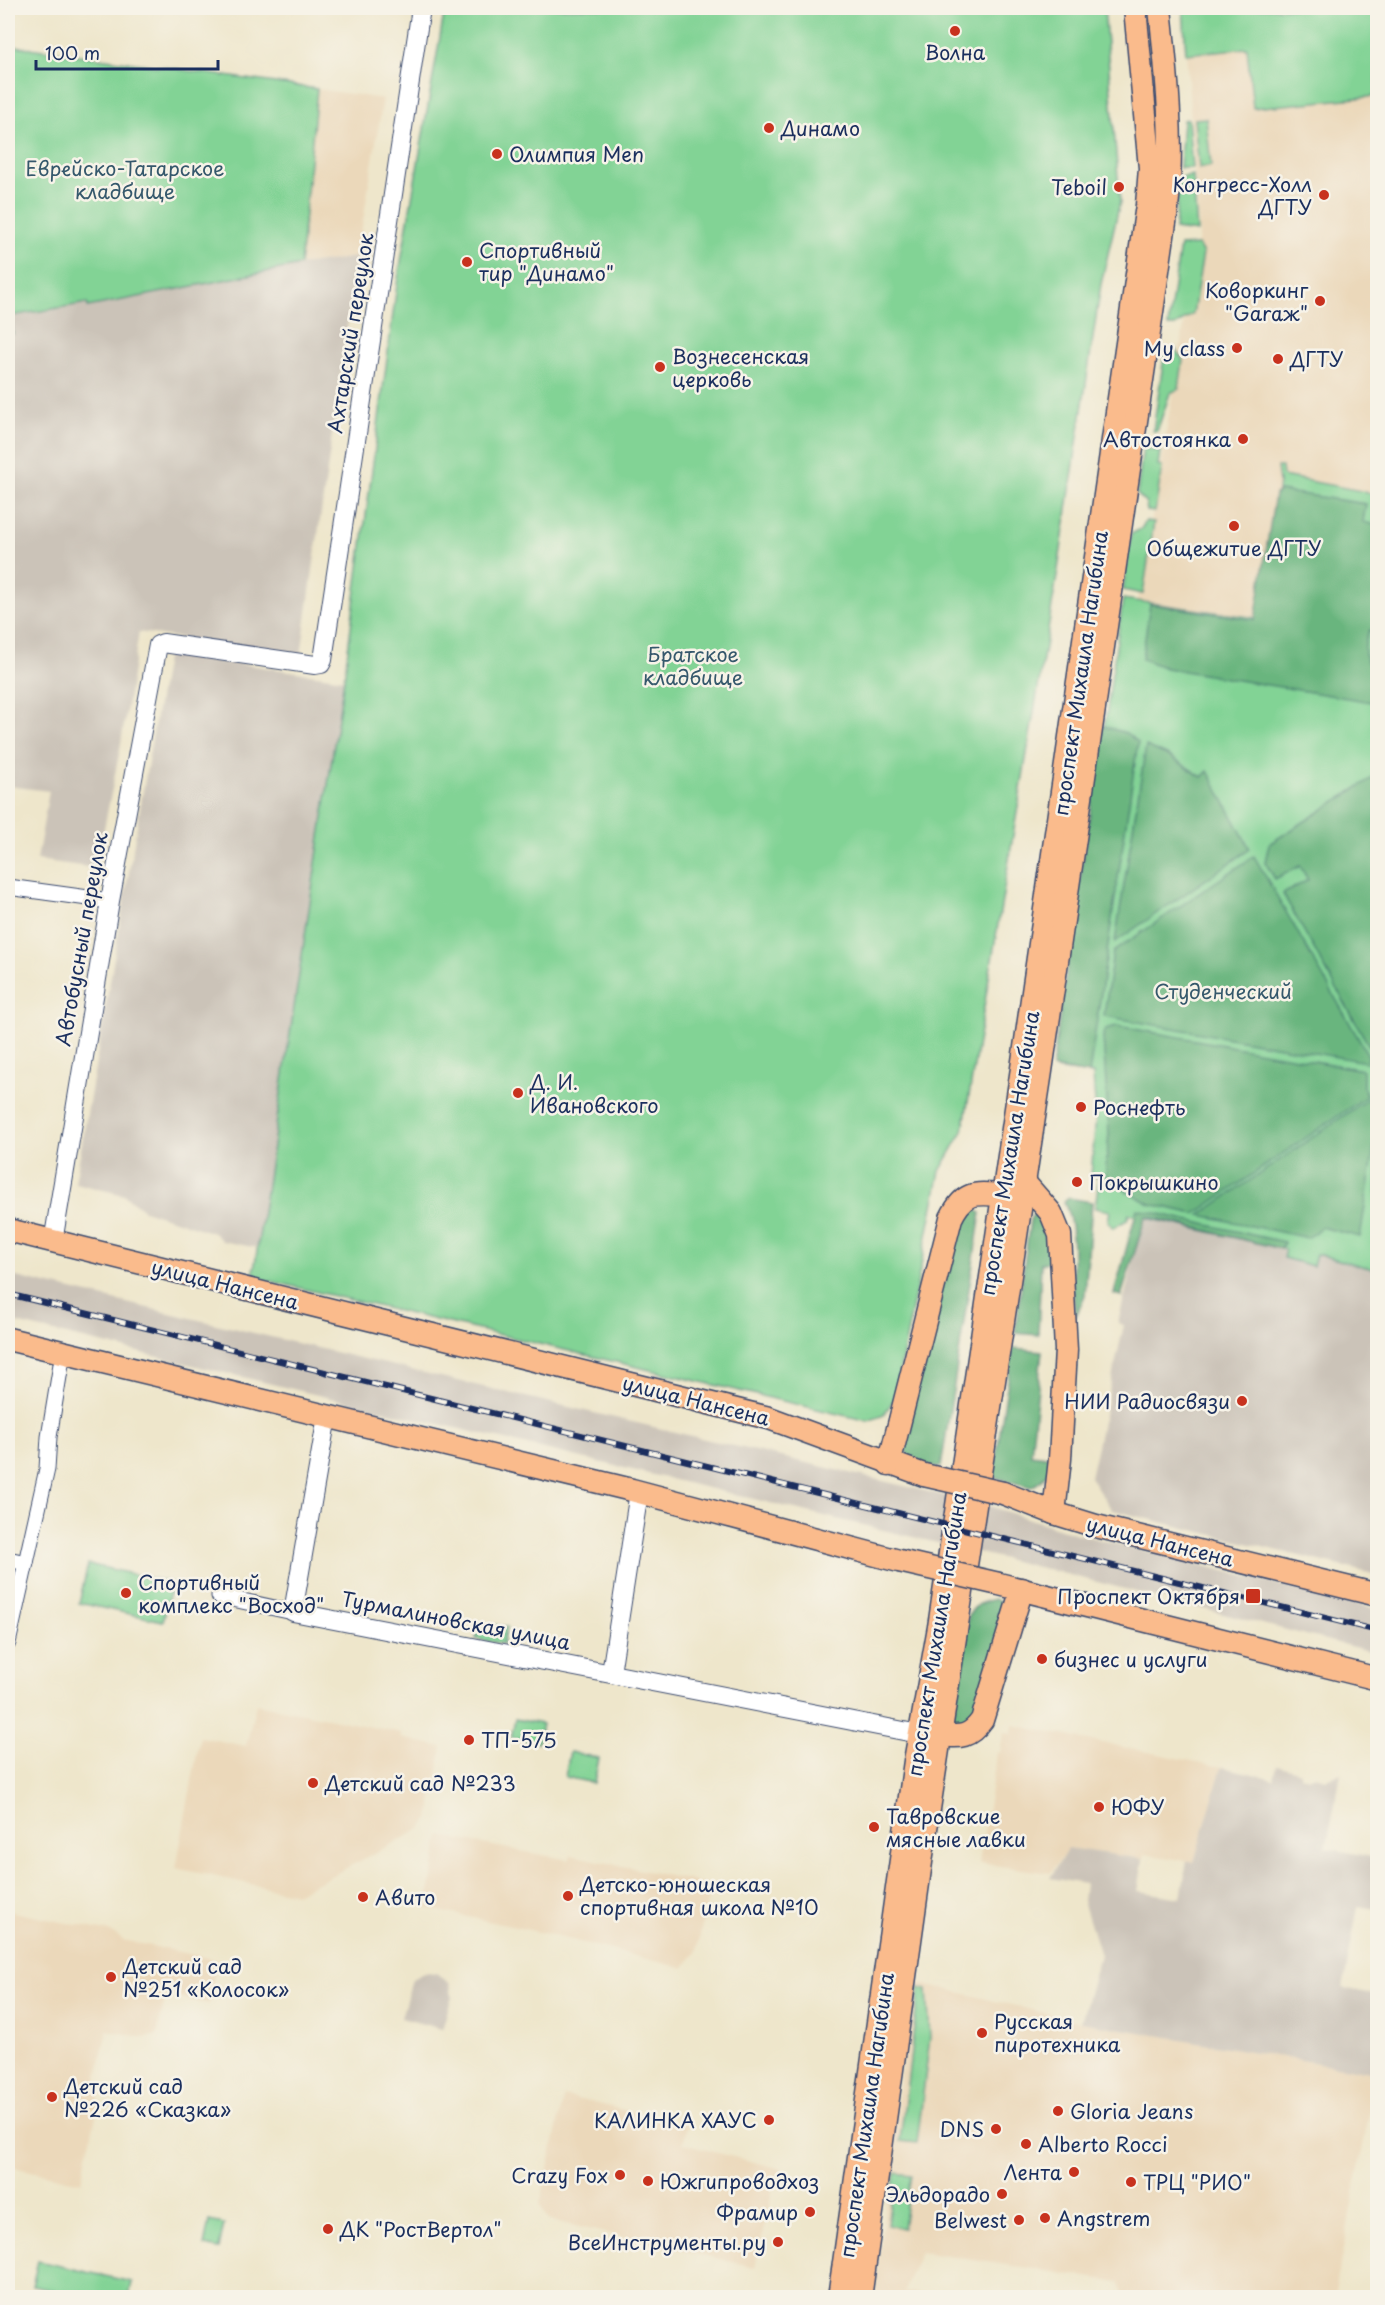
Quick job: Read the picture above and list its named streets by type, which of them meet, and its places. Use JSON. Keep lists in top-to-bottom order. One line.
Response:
{"streets":{"main road":["проспект Михаила Нагибина","улица Нансена"],"street":["Ахтарский переулок","Автобусный переулок","Турмалиновская улица"]},"crossings":[["Ахтарский переулок","Автобусный переулок"],["проспект Михаила Нагибина","Турмалиновская улица"],["Автобусный переулок","улица Нансена"]],"parks":["Еврейско-Татарское кладбище","Братское кладбище","Студенческий"],"places":{"other":["Волна","Динамо","Олимпия Men","Teboil","Конгресс-Холл ДГТУ","Спортивный тир \"Динамо\"","Коворкинг \"Gаraж\"","My class","ДГТУ","Вознесенская церковь","Автостоянка","Общежитие ДГТУ","Д. И. Ивановского","Роснефть","Покрышкино","НИИ Радиосвязи","Спортивный комплекс \"Восход\"","бизнес и услуги","ТП-575","Детский сад №233","ЮФУ","Тавровские мясные лавки","Детско-юношеская спортивная школа №10","Авито","Детский сад №251 «Колосок»","Русская пиротехника","Детский сад №226 «Сказка»","Gloria Jeans","КАЛИНКА ХАУС","DNS","Alberto Rocci","Лента","Crazy Fox","Южгипроводхоз","ТРЦ \"РИО\"","Эльдорадо","Фрамир","Angstrem","Belwest","ДК \"РостВертол\"","ВсеИнструменты.ру"],"transit":["Проспект Октября"]},"scale_bar":"100 m"}
